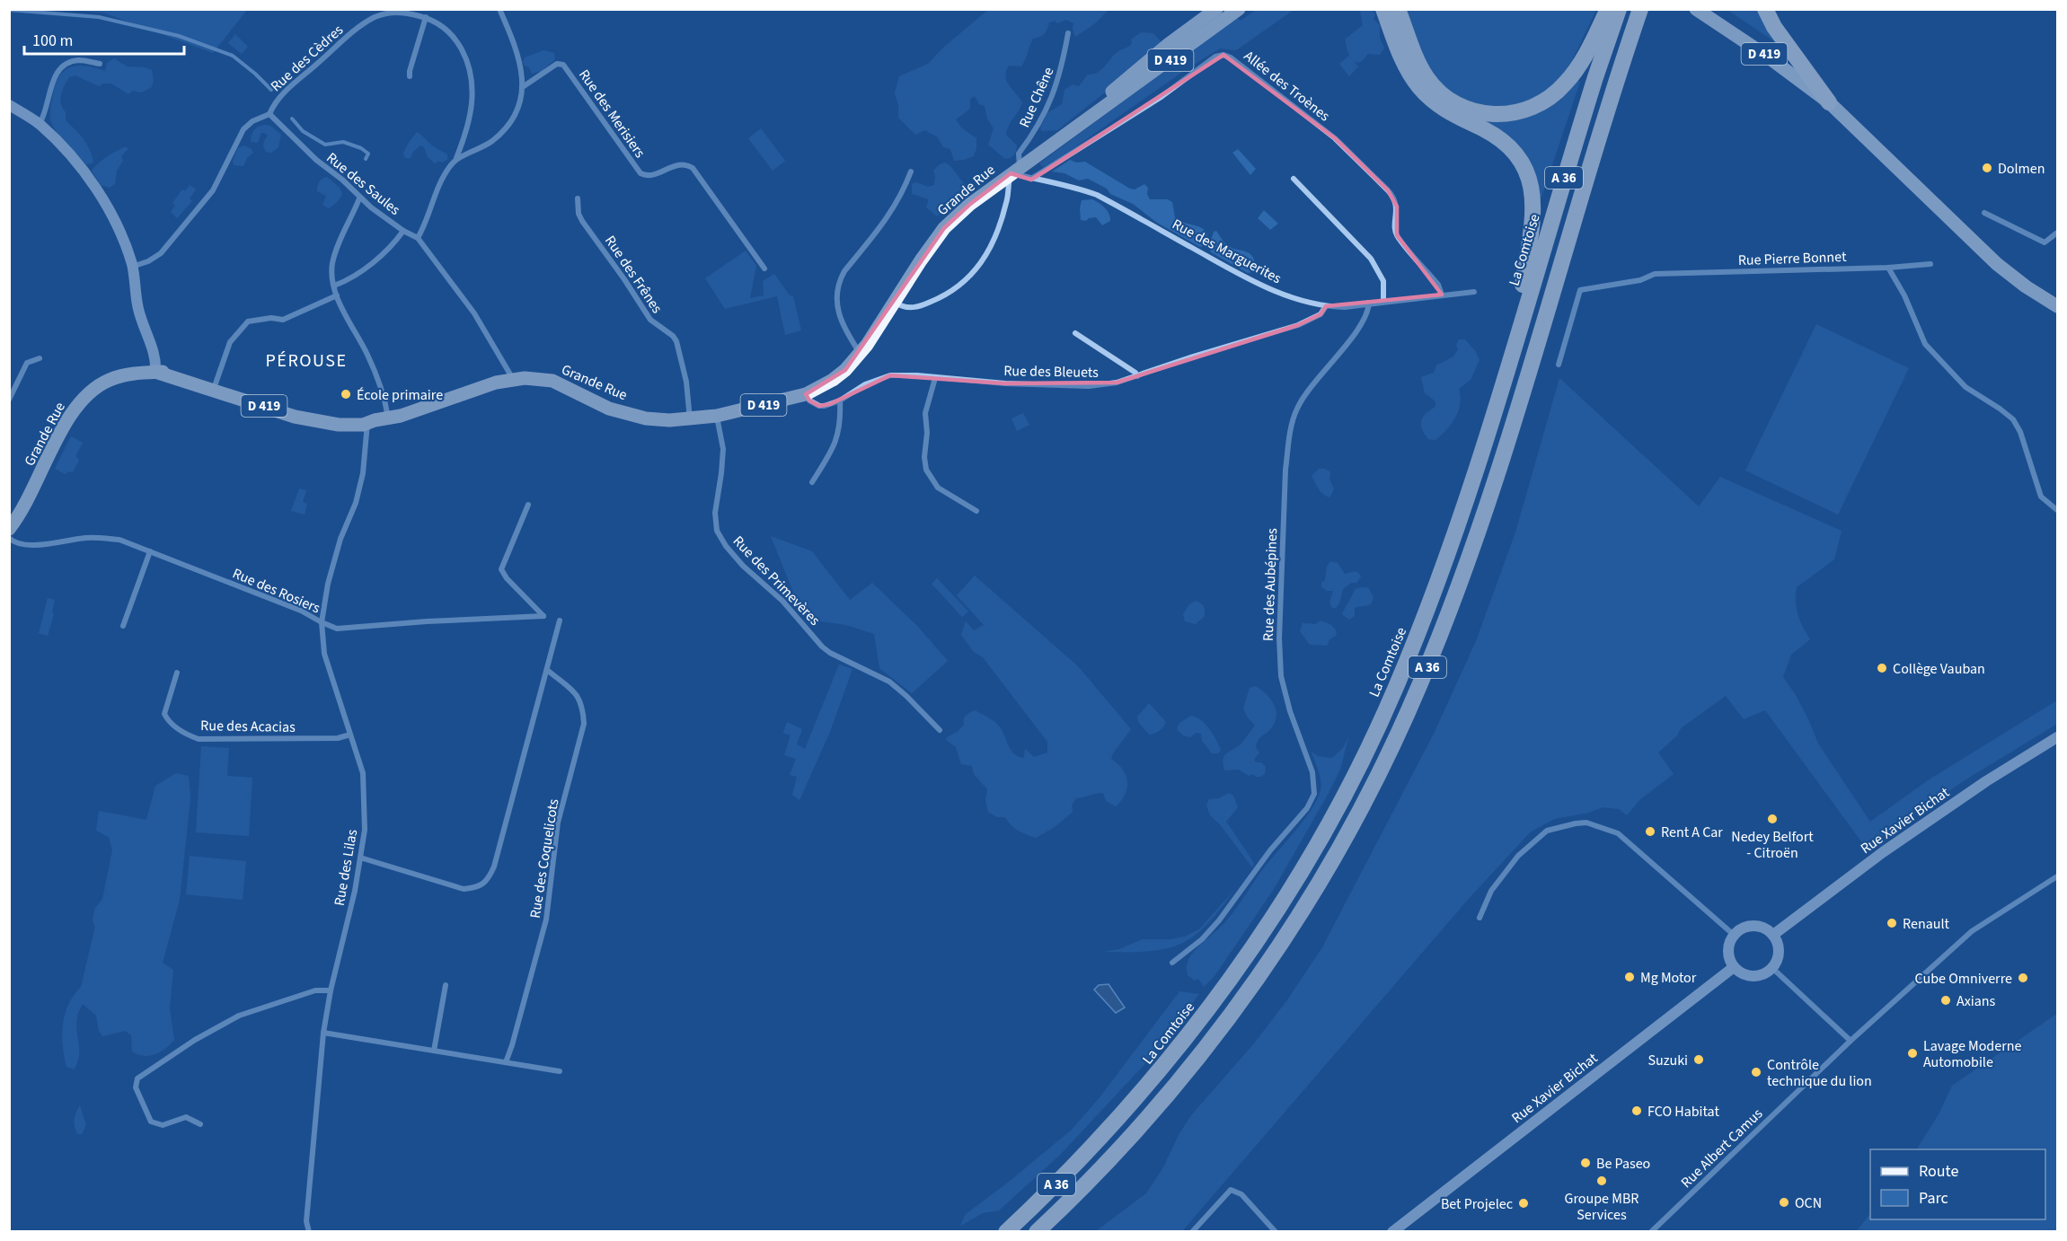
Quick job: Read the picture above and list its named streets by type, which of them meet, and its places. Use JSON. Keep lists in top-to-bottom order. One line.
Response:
{"streets":{"highway":["A 36","La Comtoise"],"main road":["D 419","Grande Rue","Rue Xavier Bichat"],"street":["Rue des Cèdres","Allée des Troènes","Rue Chêne","Rue des Merisiers","Rue des Saules","Rue des Marguerites","Rue Pierre Bonnet","Rue des Frênes","Rue des Bleuets","Rue des Primevères","Rue des Aubépines","Rue des Rosiers","Rue des Acacias","Rue des Coquelicots","Rue des Lilas","Rue Albert Camus"]},"crossings":[["D 419","Grande Rue"],["Rue des Cèdres","Rue des Saules"],["Allée des Troènes","Rue des Marguerites"],["Rue Chêne","Grande Rue"],["Rue Chêne","Rue des Marguerites"],["Rue des Saules","Grande Rue"],["Rue des Saules","Rue des Lilas"],["Grande Rue","Rue des Marguerites"],["Grande Rue","Rue des Frênes"],["Grande Rue","Rue des Bleuets"],["Grande Rue","Rue des Primevères"],["Grande Rue","Rue des Lilas"],["Rue des Marguerites","Rue des Bleuets"],["Rue des Marguerites","Rue des Aubépines"],["Rue des Rosiers","Rue des Lilas"],["Rue des Acacias","Rue des Lilas"]],"districts":["PÉROUSE"],"places":["Dolmen","École primaire","Collège Vauban","Nedey Belfort - Citroën","Rent A Car","Renault","Mg Motor","Cube Omniverre","Axians","Lavage Moderne Automobile","Suzuki","Contrôle technique du lion","FCO Habitat","Be Paseo","Groupe MBR Services","OCN","Bet Projelec"],"legend":["Route","Parc"],"scale_bar":"100 m"}
